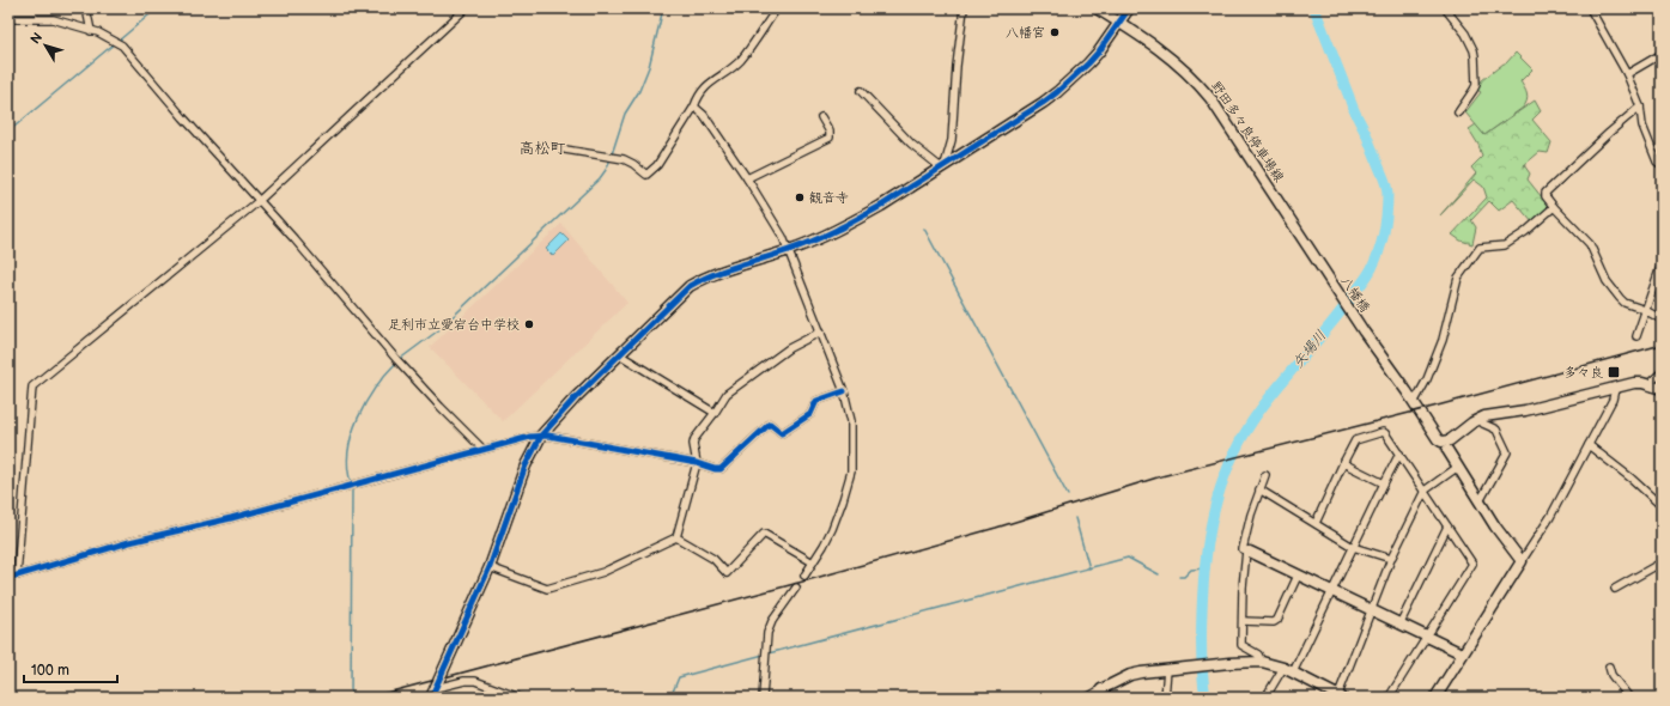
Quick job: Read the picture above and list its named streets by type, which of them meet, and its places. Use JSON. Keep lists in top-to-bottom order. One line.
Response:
{"streets":{"street":["野田多々良停車場線","八幡橋"]},"crossings":[["野田多々良停車場線","八幡橋"]],"districts":["高松町"],"water":["矢場川"],"places":{"other":["八幡宮","観音寺","足利市立愛宕台中学校"],"transit":["多々良"]},"scale_bar":"100 m","north":"top left"}
